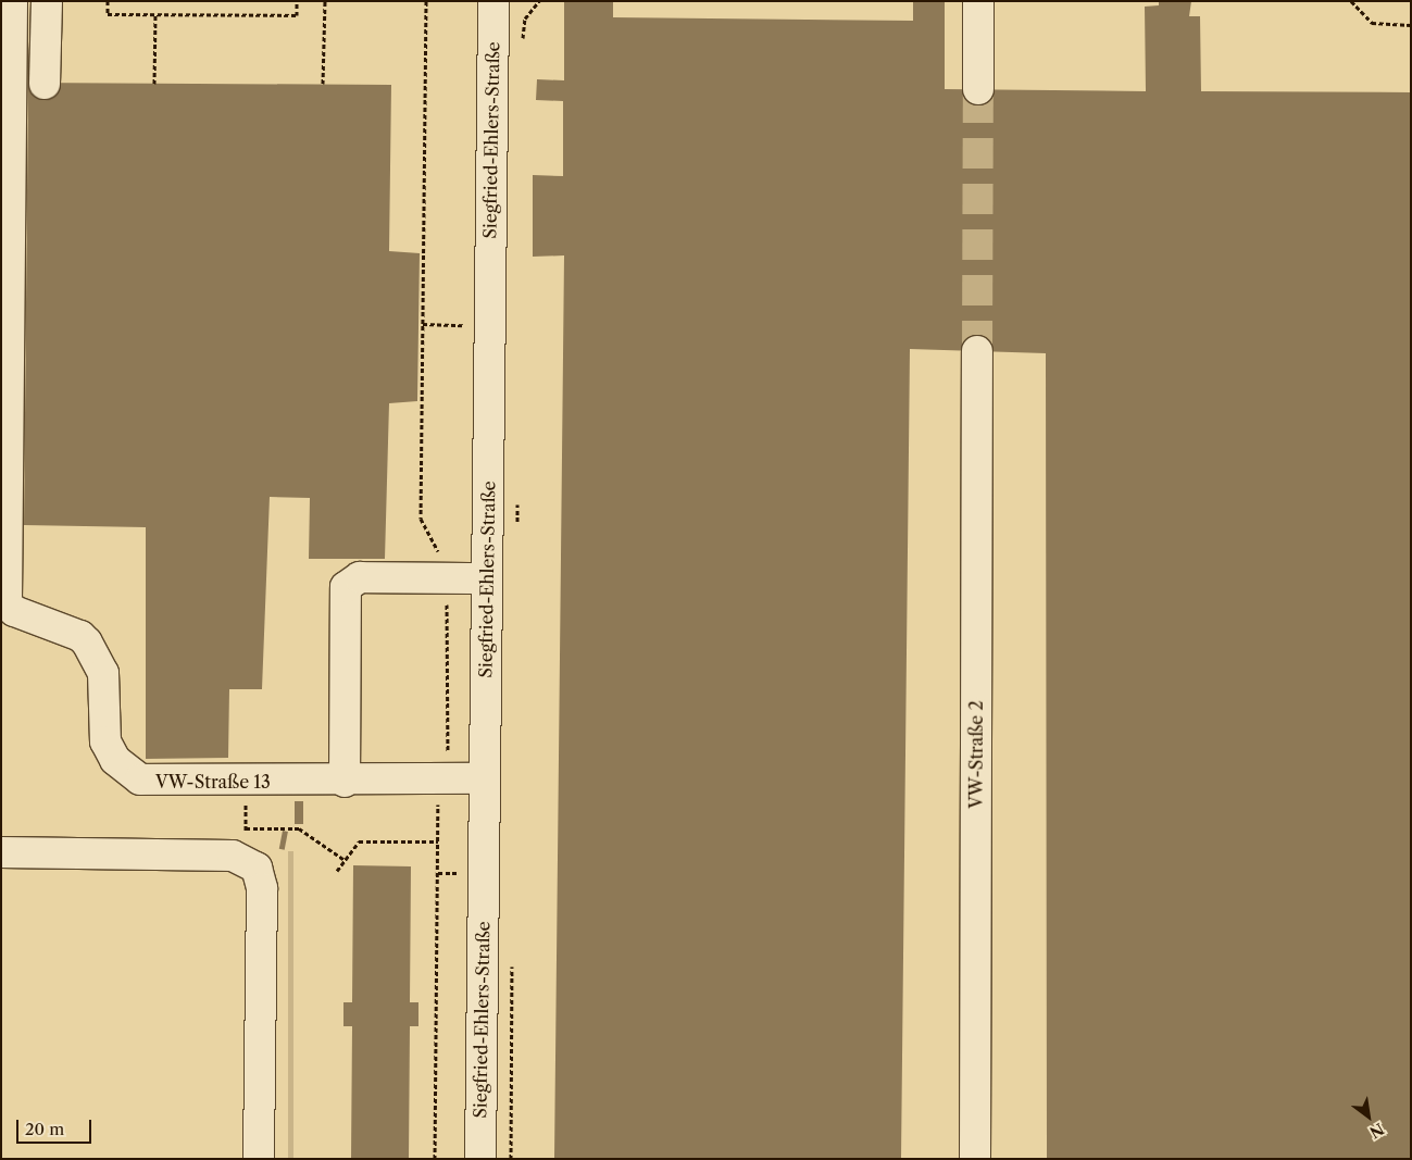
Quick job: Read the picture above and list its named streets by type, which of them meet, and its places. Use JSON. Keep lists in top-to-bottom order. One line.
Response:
{"streets":{"street":["Siegfried-Ehlers-Straße","VW-Straße 2","VW-Straße 13"]},"crossings":[["Siegfried-Ehlers-Straße","VW-Straße 13"]],"scale_bar":"20 m","north":"bottom right"}
